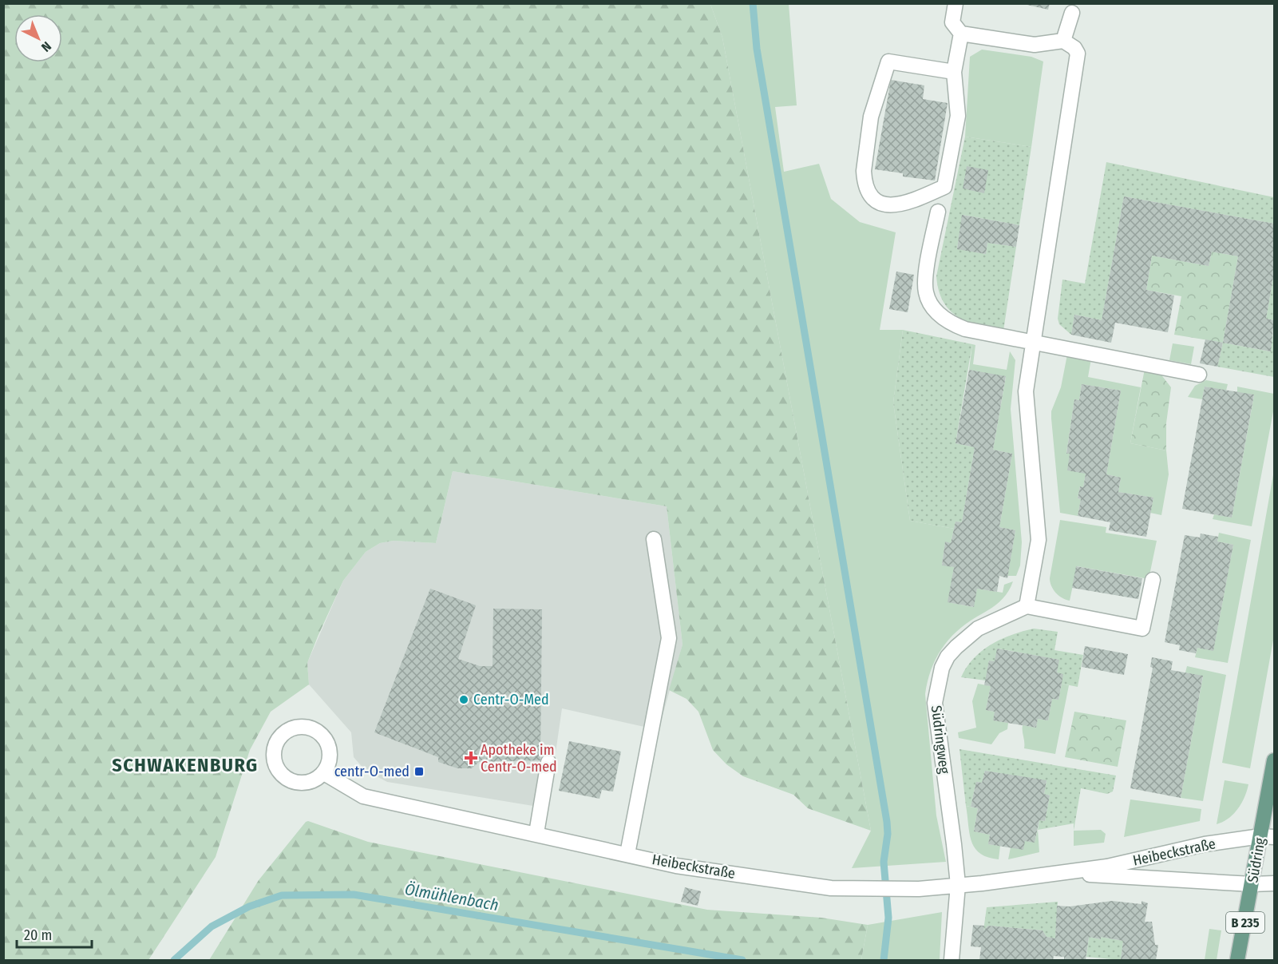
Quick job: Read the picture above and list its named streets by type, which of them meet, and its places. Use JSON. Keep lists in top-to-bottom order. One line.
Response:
{"streets":{"main road":["Südring","B 235"],"street":["Südringweg","Heibeckstraße"]},"crossings":[["Südringweg","Heibeckstraße"],["Heibeckstraße","Südring"]],"districts":["SCHWAKENBURG"],"water":["Ölmühlenbach"],"places":{"other":["Centr-O-Med"],"health":["Apotheke im Centr-O-med"],"transit":["centr-O-med"]},"scale_bar":"20 m","north":"bottom right"}
